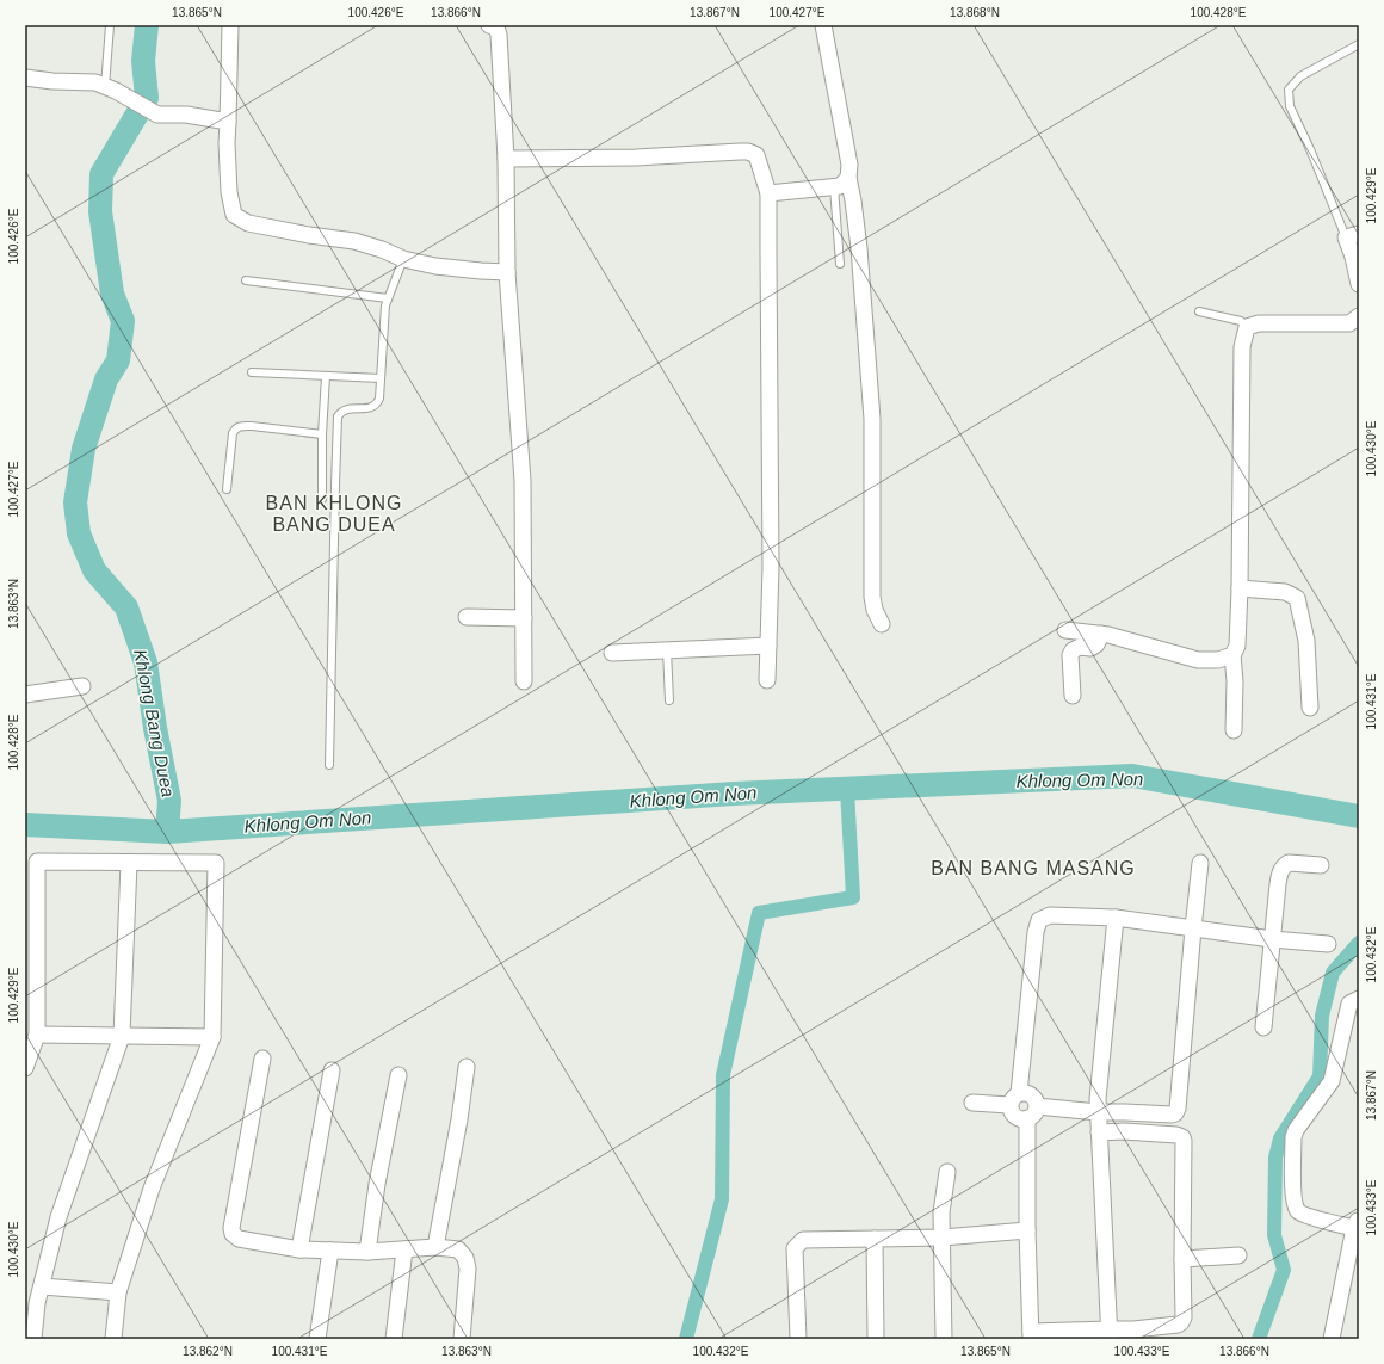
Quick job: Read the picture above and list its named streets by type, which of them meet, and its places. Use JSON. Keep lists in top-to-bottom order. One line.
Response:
{"districts":["BAN KHLONG BANG DUEA","BAN BANG MASANG"],"water":["Khlong Bang Duea","Khlong Om Non"],"coordinates":["13.865°N","100.426°E","13.866°N","13.867°N","100.427°E","13.868°N","100.428°E","100.429°E","100.430°E","13.863°N","100.431°E","100.432°E","100.433°E","13.862°N"]}
